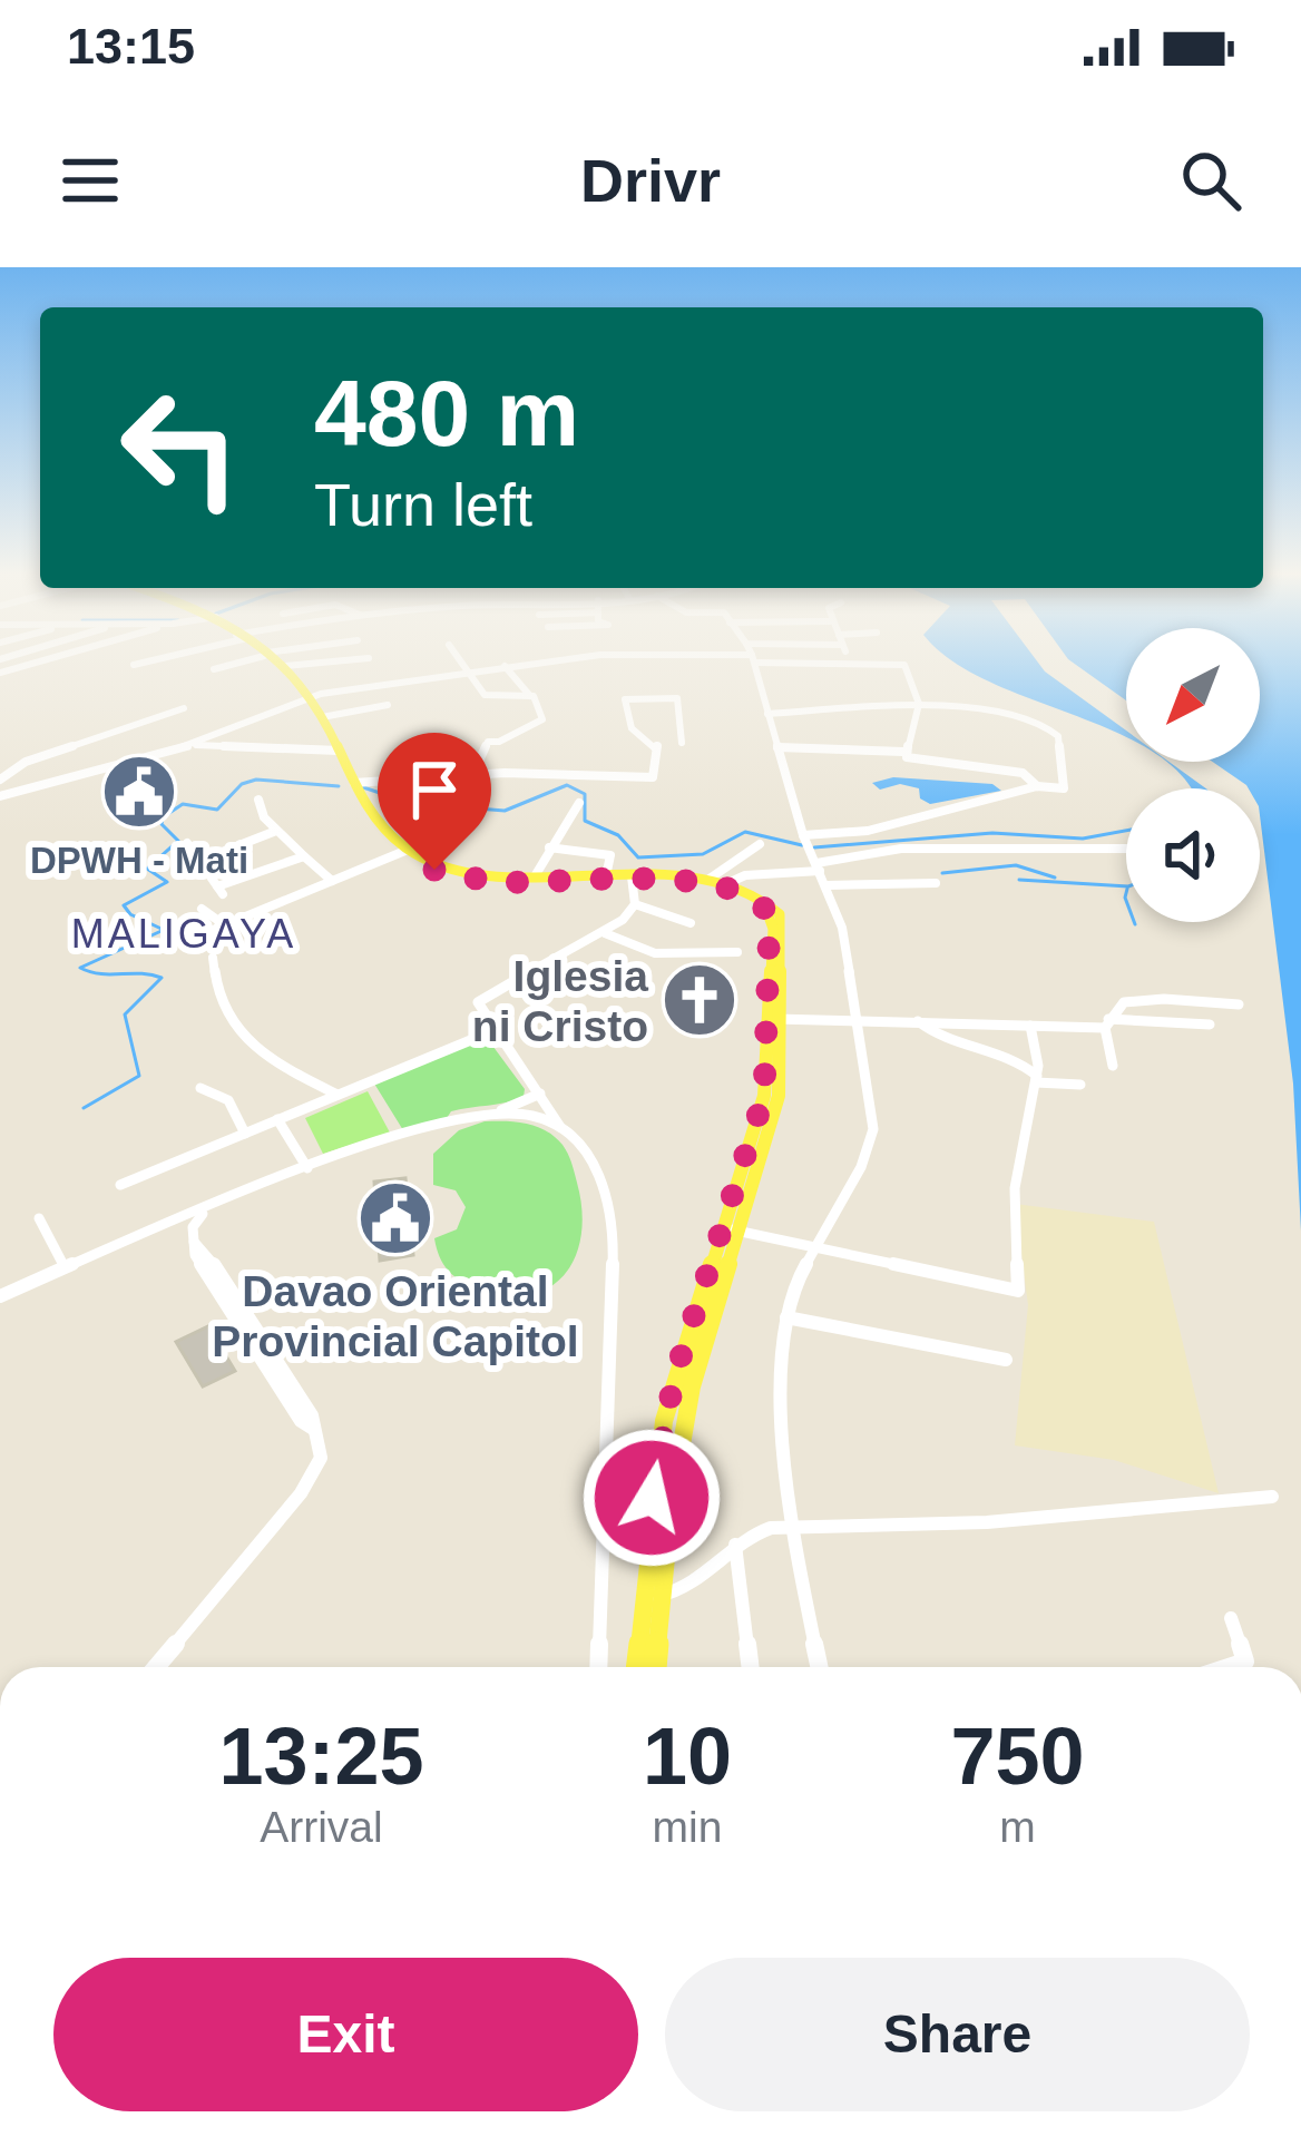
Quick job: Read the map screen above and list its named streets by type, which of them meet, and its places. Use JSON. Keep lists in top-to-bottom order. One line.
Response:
{"districts":["MALIGAYA"],"places":{"public building":["DPWH - Mati","Davao Oriental Provincial Capitol"],"church":["Iglesia ni Cristo"]},"north":"bottom left","page":{"status":"13:15","header":"Drivr","turn":["480 m","Turn left"],"eta":["13:25","Arrival","10","min","750","m"],"buttons":["Exit","Share"]}}
